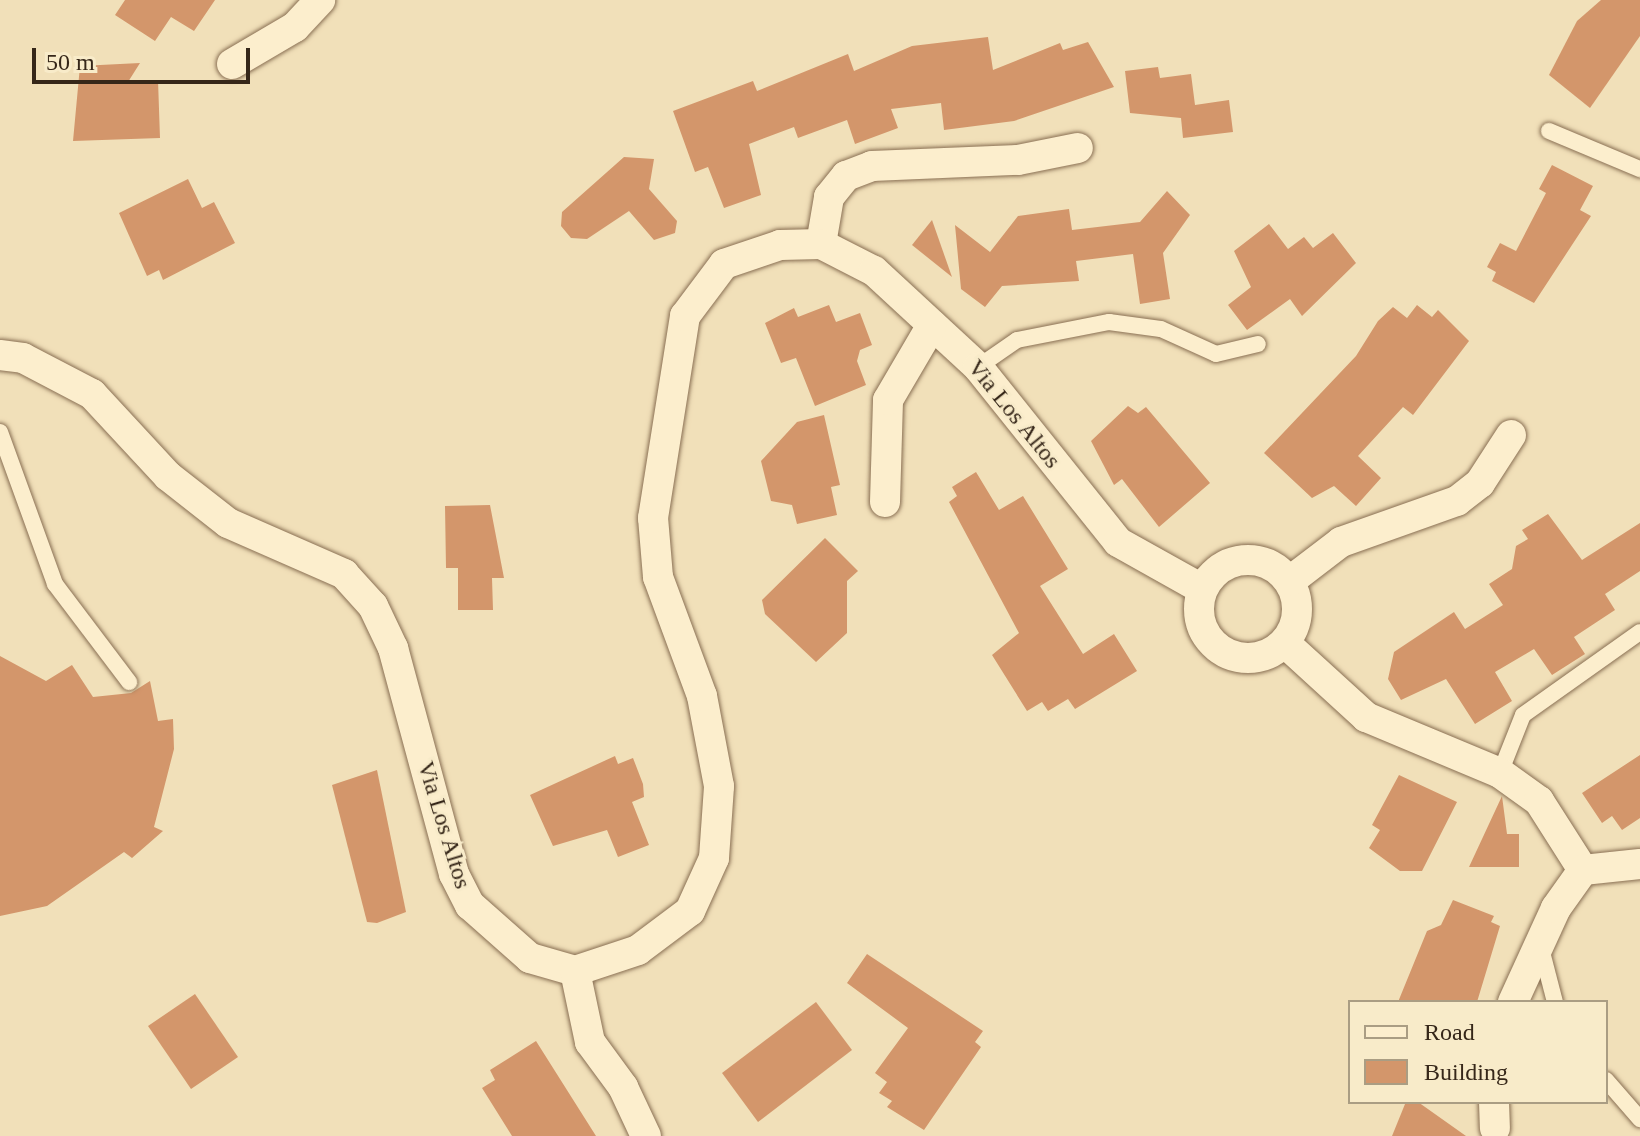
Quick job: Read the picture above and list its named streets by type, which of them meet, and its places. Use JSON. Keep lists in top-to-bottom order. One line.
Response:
{"streets":{"street":["Via Los Altos"]},"legend":["Road","Building"],"scale_bar":"50 m"}
